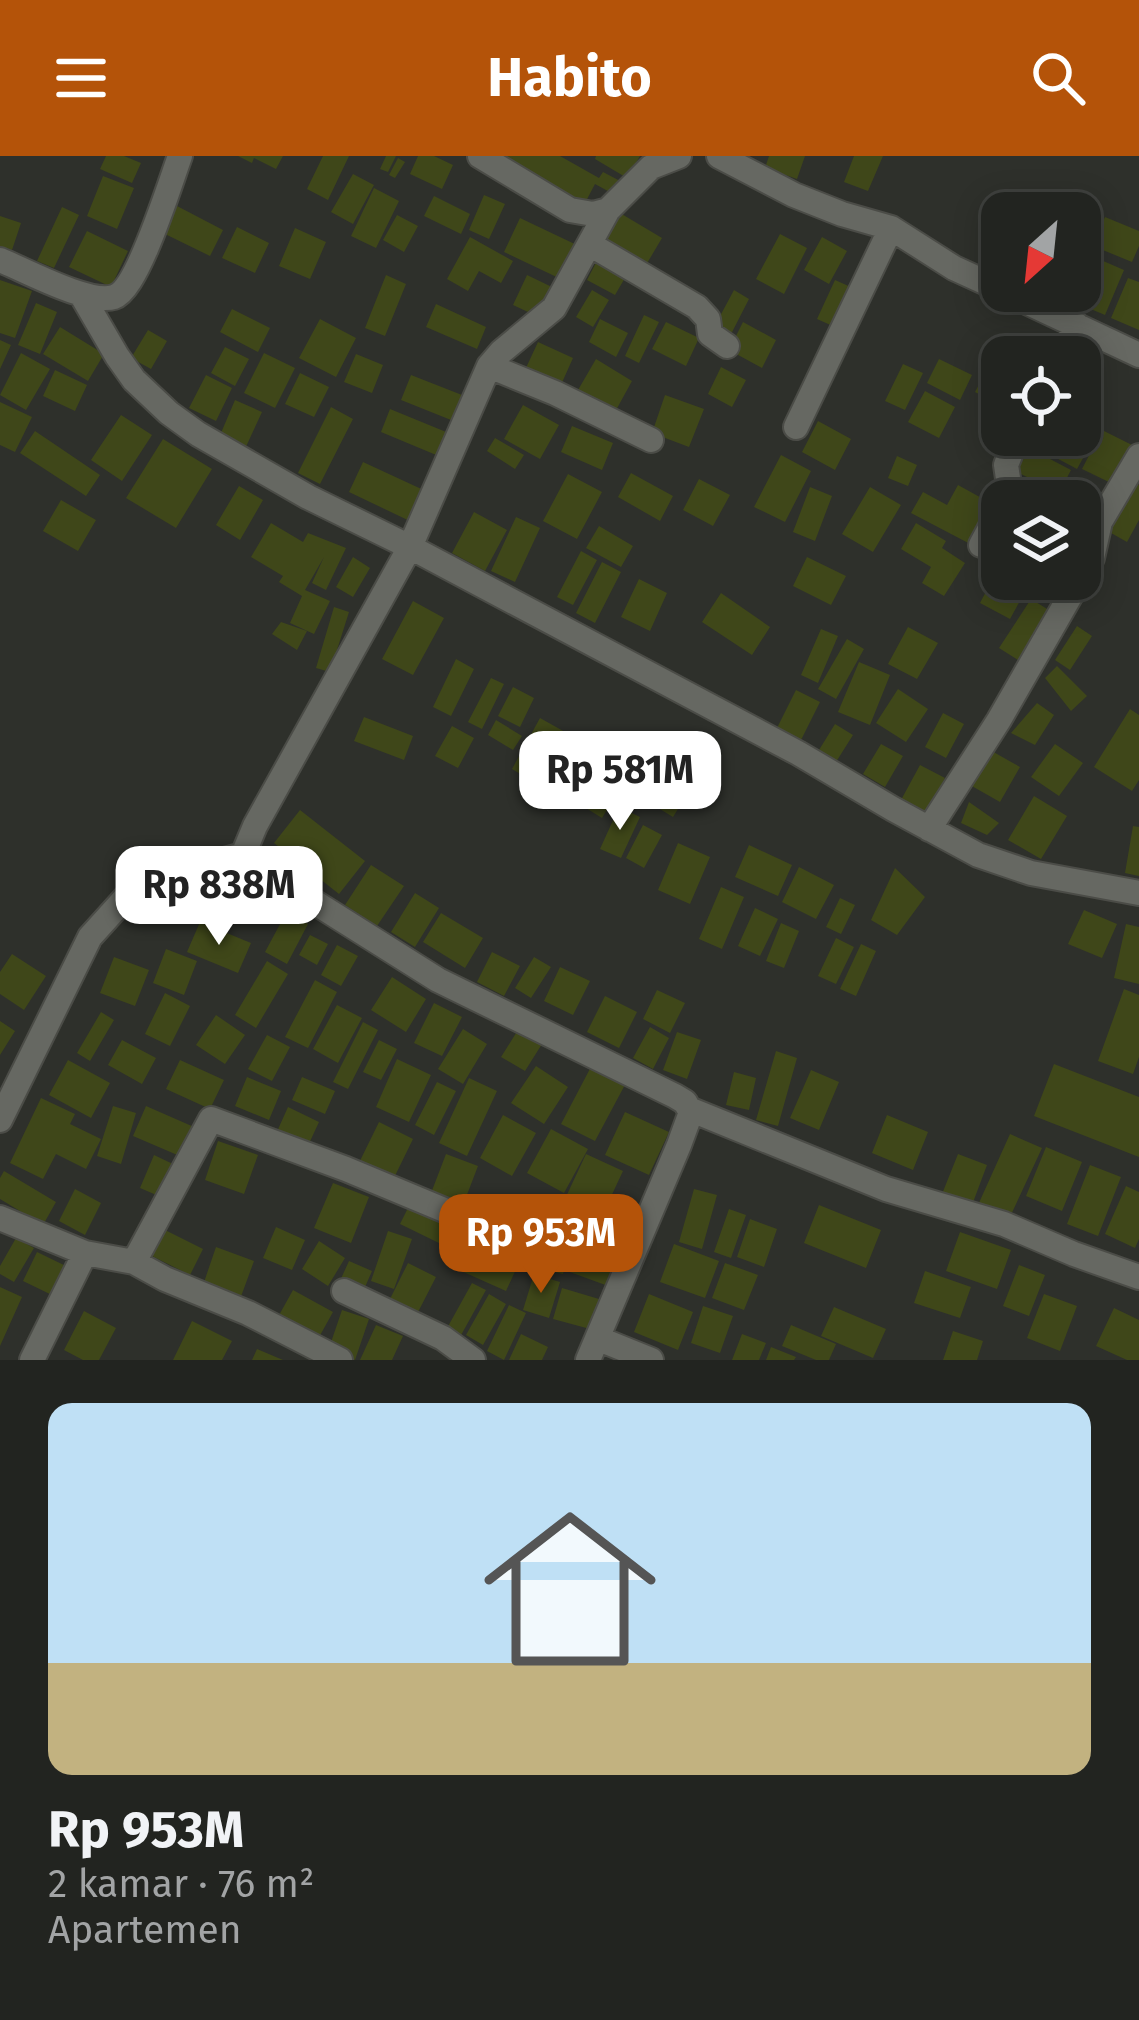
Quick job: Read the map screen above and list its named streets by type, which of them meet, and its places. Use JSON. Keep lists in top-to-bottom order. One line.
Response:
{"north":"bottom left","page":{"header":"Habito","price":["Rp 581M","Rp 838M","Rp 953M"],"list":[{"name":"Rp 953M","note":"2 kamar · 76 m² · Apartemen"}]}}
